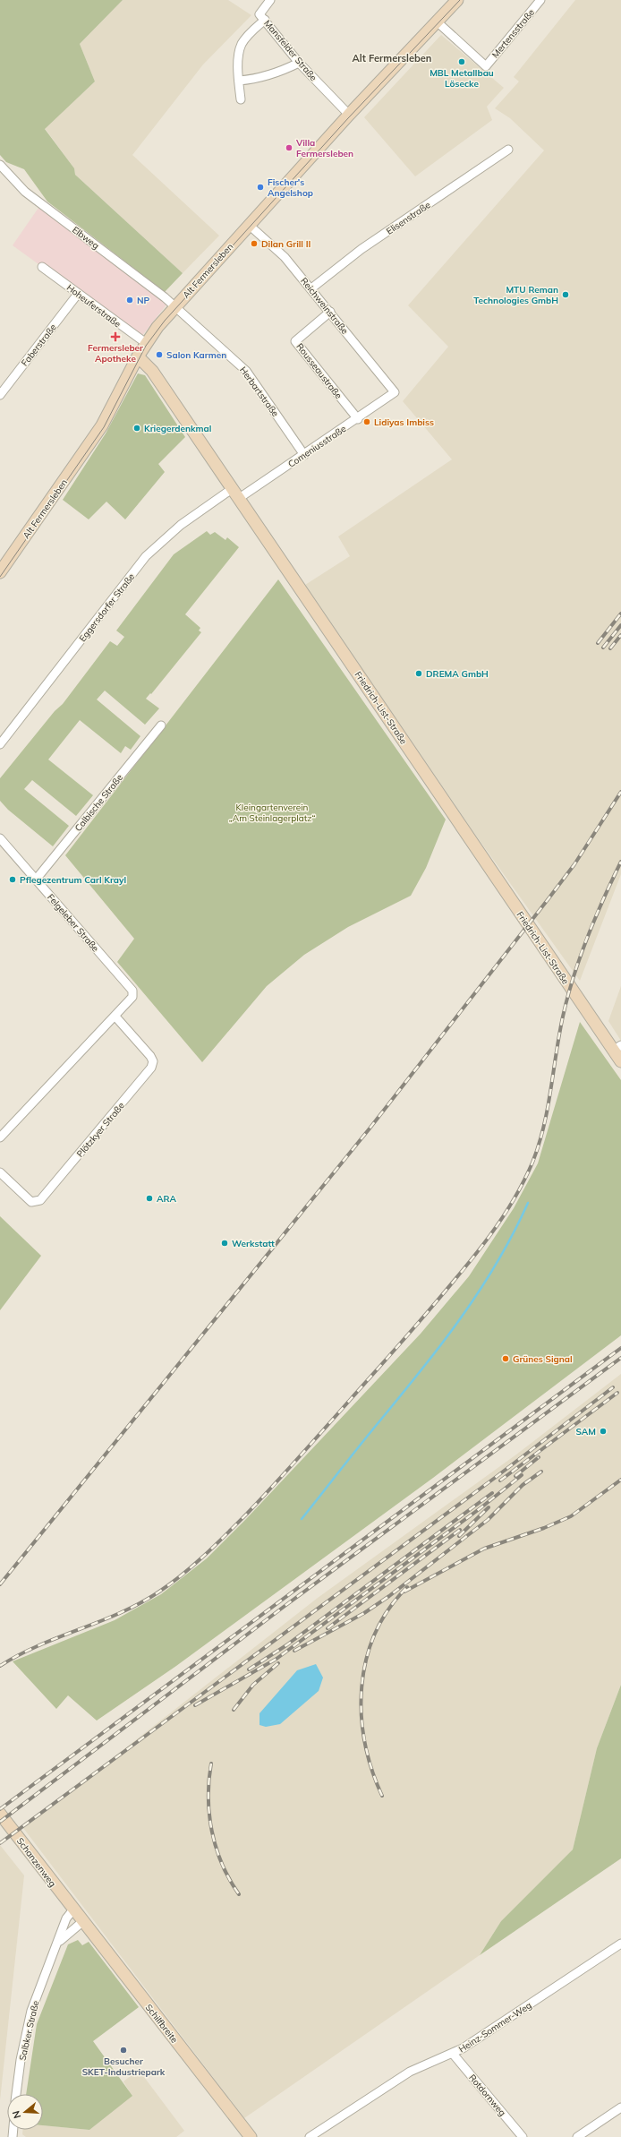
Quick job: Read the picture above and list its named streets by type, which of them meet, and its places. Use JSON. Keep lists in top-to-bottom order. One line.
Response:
{"streets":{"main road":["Alt Fermersleben","Friedrich-List-Straße","Schanzenweg","Schilfbreite"],"street":["Mertensstraße","Mansfelder Straße","Elisenstraße","Elbweg","Hoheuferstraße","Reichweinstraße","Faberstraße","Rousseaustraße","Herbartstraße","Comeniusstraße","Eggersdorfer Straße","Calbische Straße","Felgeleber Straße","Plötzkyer Straße","Heinz-Sommer-Weg","Salbker Straße","Rotdornweg"]},"crossings":[["Mertensstraße","Alt Fermersleben"],["Mansfelder Straße","Alt Fermersleben"],["Elisenstraße","Reichweinstraße"],["Elbweg","Alt Fermersleben"],["Elbweg","Herbartstraße"],["Alt Fermersleben","Hoheuferstraße"],["Alt Fermersleben","Reichweinstraße"],["Alt Fermersleben","Herbartstraße"],["Alt Fermersleben","Friedrich-List-Straße"],["Hoheuferstraße","Faberstraße"],["Reichweinstraße","Rousseaustraße"],["Reichweinstraße","Comeniusstraße"],["Rousseaustraße","Comeniusstraße"],["Herbartstraße","Comeniusstraße"],["Comeniusstraße","Friedrich-List-Straße"],["Eggersdorfer Straße","Friedrich-List-Straße"],["Calbische Straße","Felgeleber Straße"],["Felgeleber Straße","Plötzkyer Straße"],["Schanzenweg","Schilfbreite"],["Schanzenweg","Salbker Straße"],["Schilfbreite","Salbker Straße"],["Heinz-Sommer-Weg","Rotdornweg"]],"districts":["Alt Fermersleben"],"parks":["Kleingartenverein „Am Steinlagerplatz“"],"places":{"other":["MBL Metallbau Lösecke","Villa Fermersleben","Fischer's Angelshop","Dilan Grill II","MTU Reman Technologies GmbH","NP","Salon Karmen","Lidiyas Imbiss","Kriegerdenkmal","DREMA GmbH","Pflegezentrum Carl Krayl","ARA","Werkstatt","Grünes Signal","SAM","Besucher SKET-Industriepark"],"health":["Fermersleber Apotheke"]},"north":"left"}
